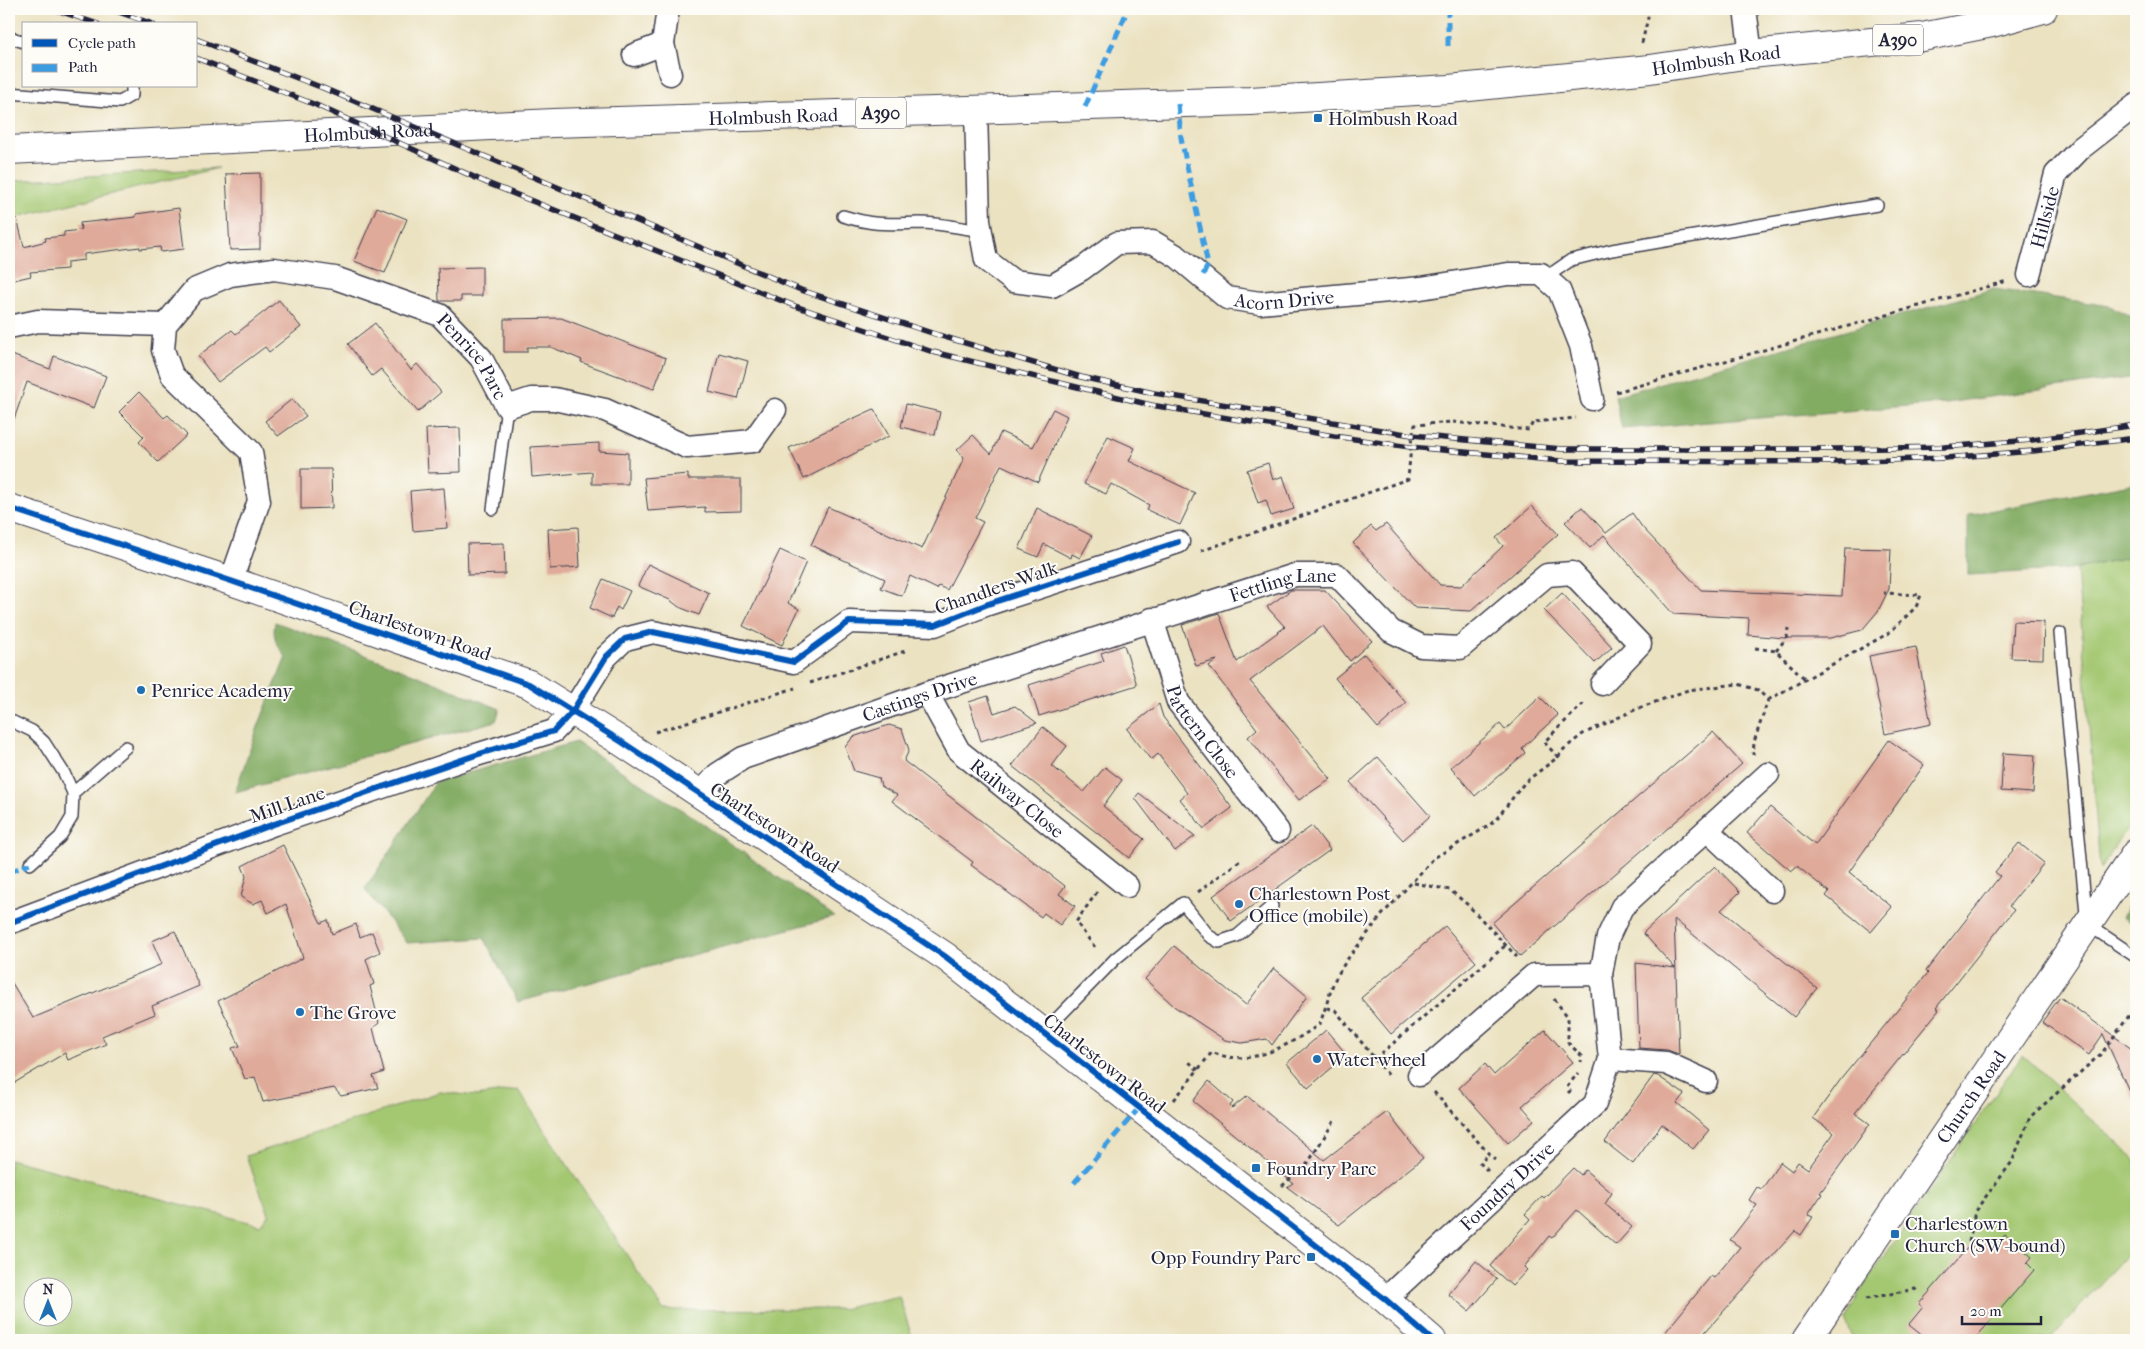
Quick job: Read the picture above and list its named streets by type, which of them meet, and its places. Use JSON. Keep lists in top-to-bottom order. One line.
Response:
{"streets":{"main road":["A390","Holmbush Road","Charlestown Road","Church Road"],"street":["Hillside","Acorn Drive","Penrice Parc","Chandlers Walk","Fettling Lane","Castings Drive","Pattern Close","Railway Close","Mill Lane","Foundry Drive"]},"crossings":[["Holmbush Road","Acorn Drive"],["Chandlers Walk","Charlestown Road"],["Chandlers Walk","Mill Lane"],["Fettling Lane","Castings Drive"],["Fettling Lane","Pattern Close"],["Charlestown Road","Castings Drive"],["Charlestown Road","Mill Lane"],["Charlestown Road","Foundry Drive"],["Castings Drive","Pattern Close"],["Castings Drive","Railway Close"]],"places":{"transit":["Holmbush Road","Foundry Parc","Charlestown Church (SW-bound)","Opp Foundry Parc"],"other":["Penrice Academy","Charlestown Post Office (mobile)","The Grove","Waterwheel"]},"legend":["Cycle path","Path"],"scale_bar":"20 m","north":"top"}
